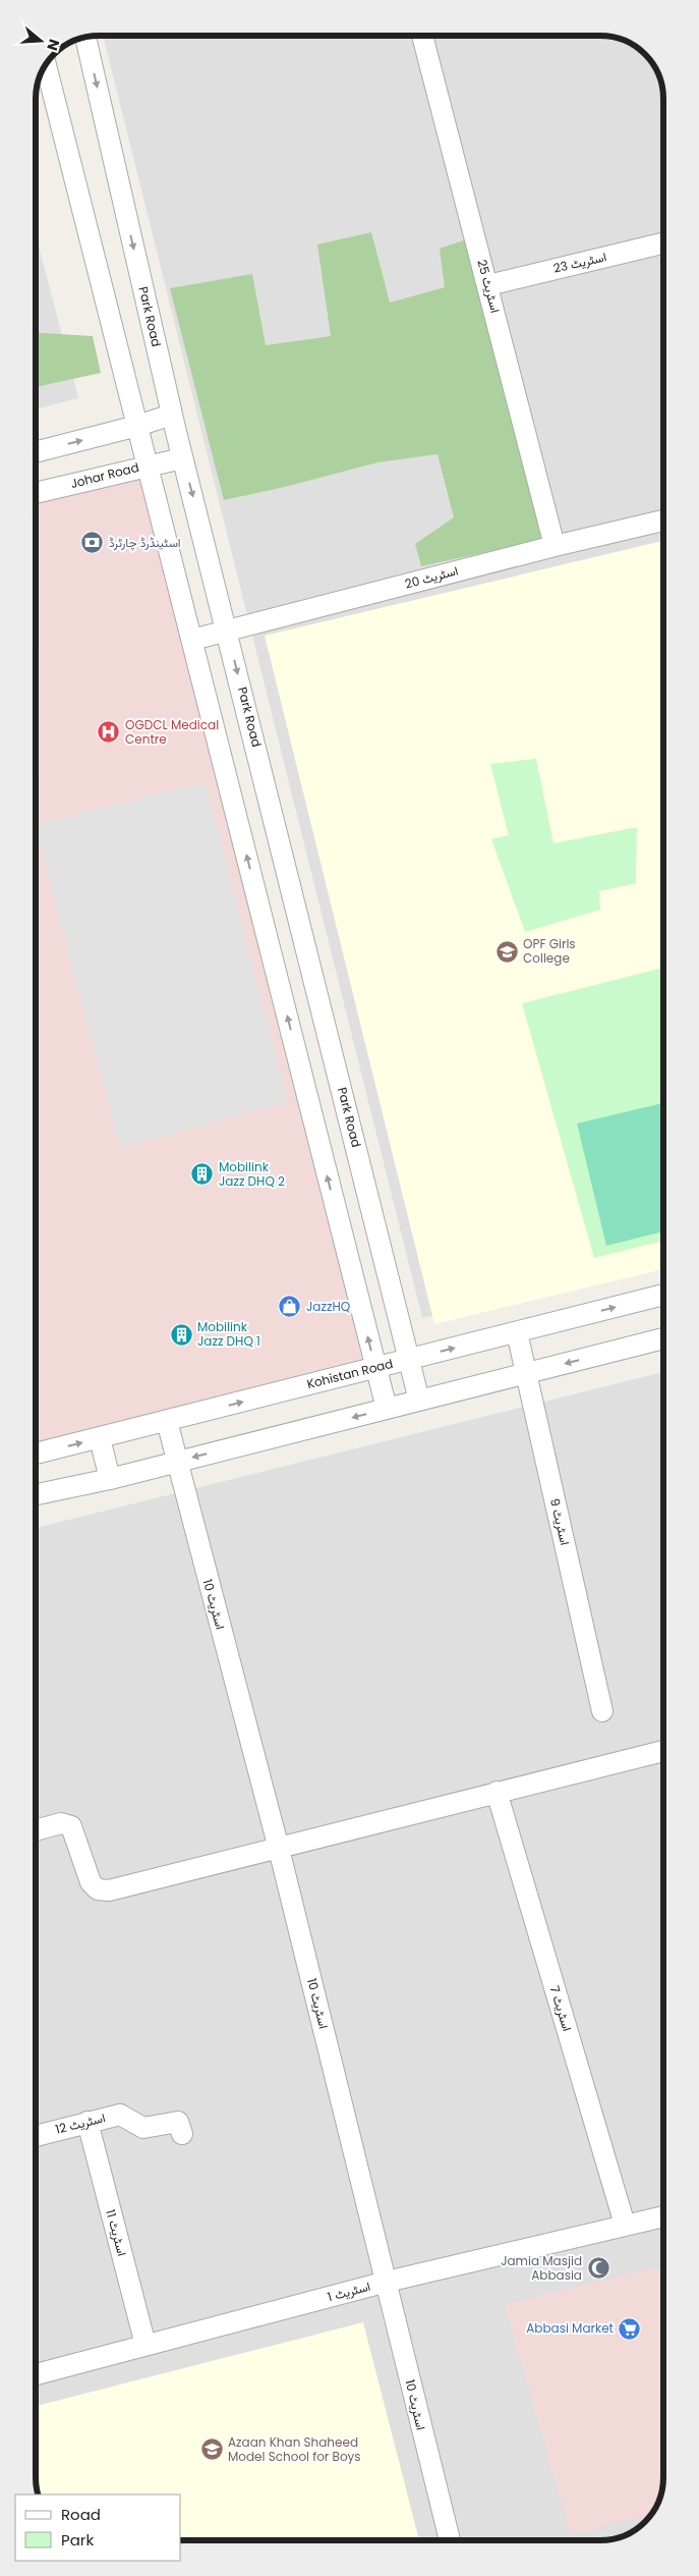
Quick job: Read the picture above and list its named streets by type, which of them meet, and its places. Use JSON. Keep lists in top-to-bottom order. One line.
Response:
{"streets":{"street":["اسٹریٹ 23","اسٹریٹ 25","Park Road","Johar Road","اسٹریٹ 20","Kohistan Road","اسٹریٹ 9","اسٹریٹ 10","اسٹریٹ 7","اسٹریٹ 12","اسٹریٹ 11","اسٹریٹ 1"]},"crossings":[["اسٹریٹ 23","اسٹریٹ 25"],["اسٹریٹ 25","اسٹریٹ 20"],["Park Road","Johar Road"],["Park Road","اسٹریٹ 20"],["Park Road","Kohistan Road"],["Kohistan Road","اسٹریٹ 9"],["Kohistan Road","اسٹریٹ 10"],["اسٹریٹ 10","اسٹریٹ 1"],["اسٹریٹ 7","اسٹریٹ 1"],["اسٹریٹ 12","اسٹریٹ 11"],["اسٹریٹ 11","اسٹریٹ 1"]],"places":{"bank":["اسٹینڈرڈ چارٹرڈ"],"hospital":["OGDCL Medical Centre"],"school or university":["OPF Girls College","Azaan Khan Shaheed Model School for Boys"],"building":["Mobilink Jazz DHQ 2","Mobilink Jazz DHQ 1"],"shop":["JazzHQ"],"mosque":["Jamia Masjid Abbasia"],"supermarket":["Abbasi Market"]},"legend":["Road","Park"],"north":"right"}
